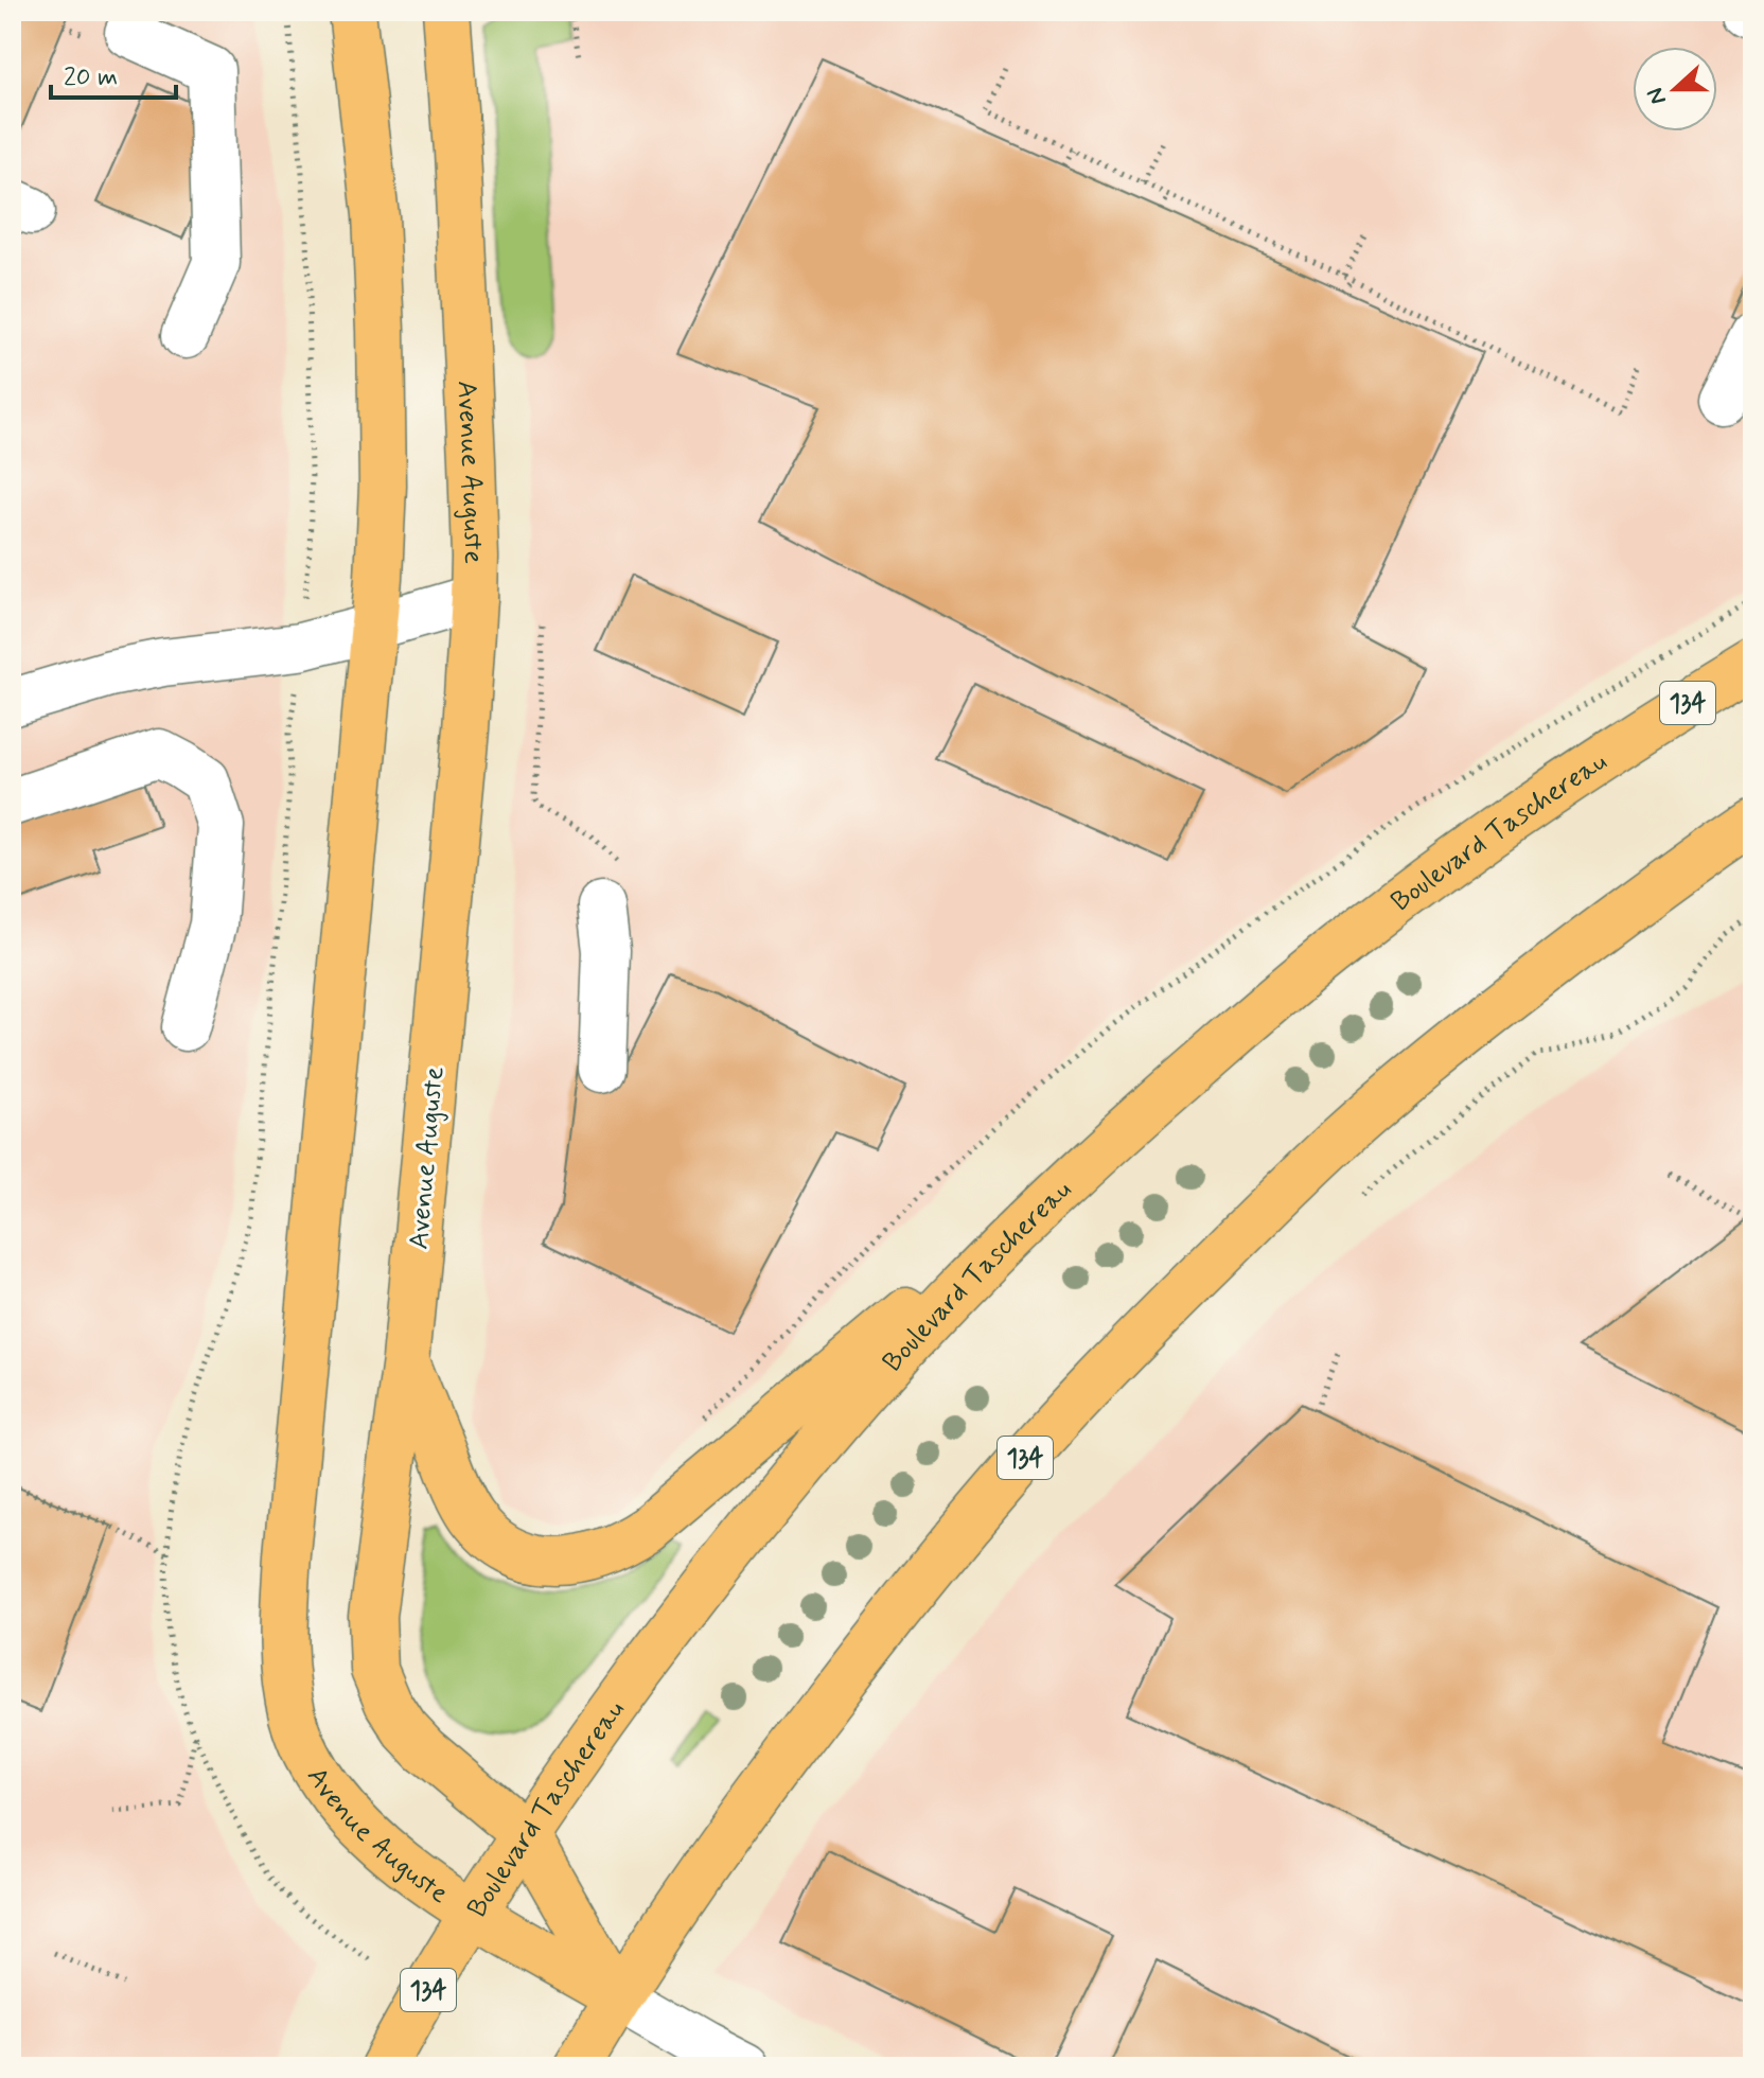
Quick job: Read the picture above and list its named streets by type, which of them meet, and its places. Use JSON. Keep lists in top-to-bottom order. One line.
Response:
{"streets":{"main road":["Avenue Auguste","134","Boulevard Taschereau"]},"crossings":[["Avenue Auguste","134"],["Avenue Auguste","Boulevard Taschereau"]],"scale_bar":"20 m","north":"left"}
